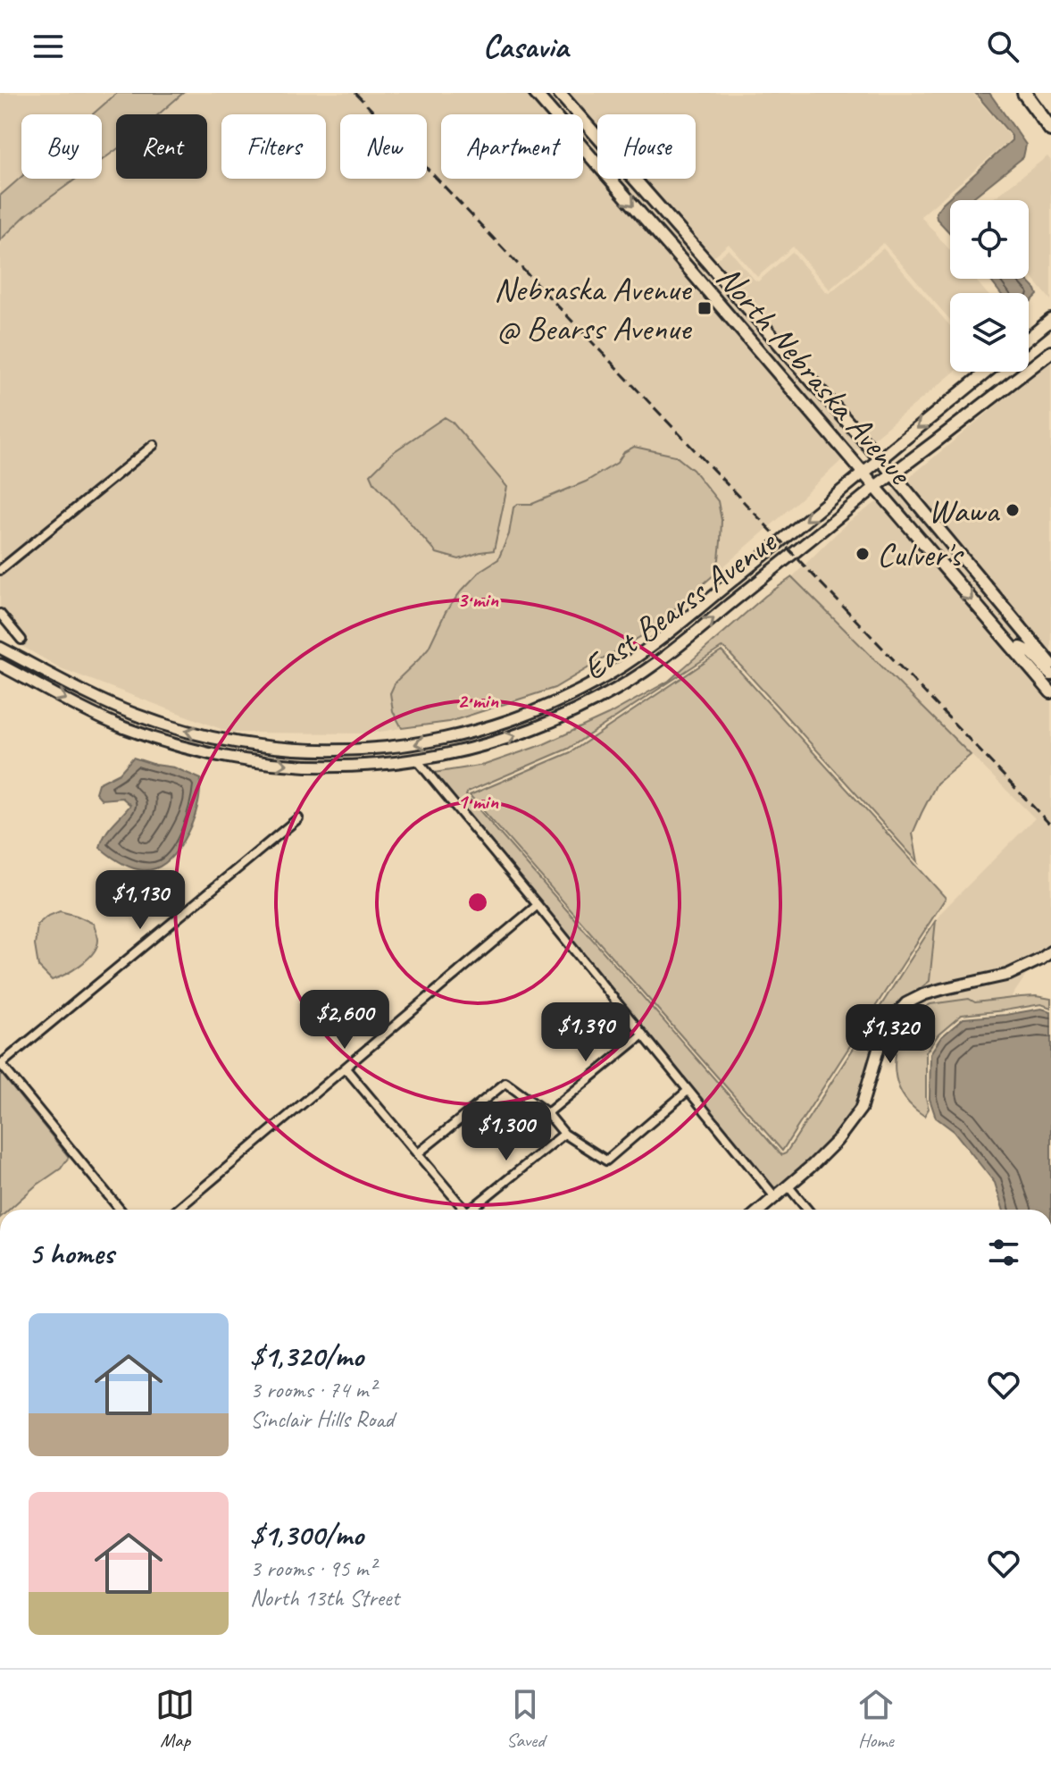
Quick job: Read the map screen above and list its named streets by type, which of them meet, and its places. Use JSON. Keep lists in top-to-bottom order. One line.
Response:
{"streets":{"main road":["North Nebraska Avenue","East Bearss Avenue"]},"crossings":[["North Nebraska Avenue","East Bearss Avenue"]],"places":{"transit":["Nebraska Avenue @ Bearss Avenue"],"other":["Wawa","Culver's"]},"page":{"header":"Casavia","chip":["Buy","Rent","Filters","New","Apartment","House"],"price":["$1,130","$2,600","$1,390","$1,320","$1,300"],"heading":"5 homes","list":[{"name":"$1,320/mo","note":"3 rooms · 74 m² · Sinclair Hills Road"},{"name":"$1,300/mo","note":"3 rooms · 95 m² · North 13th Street"}],"tabs":["Map","Saved","Home"]},"rings":["3 min","2 min","1 min"]}
